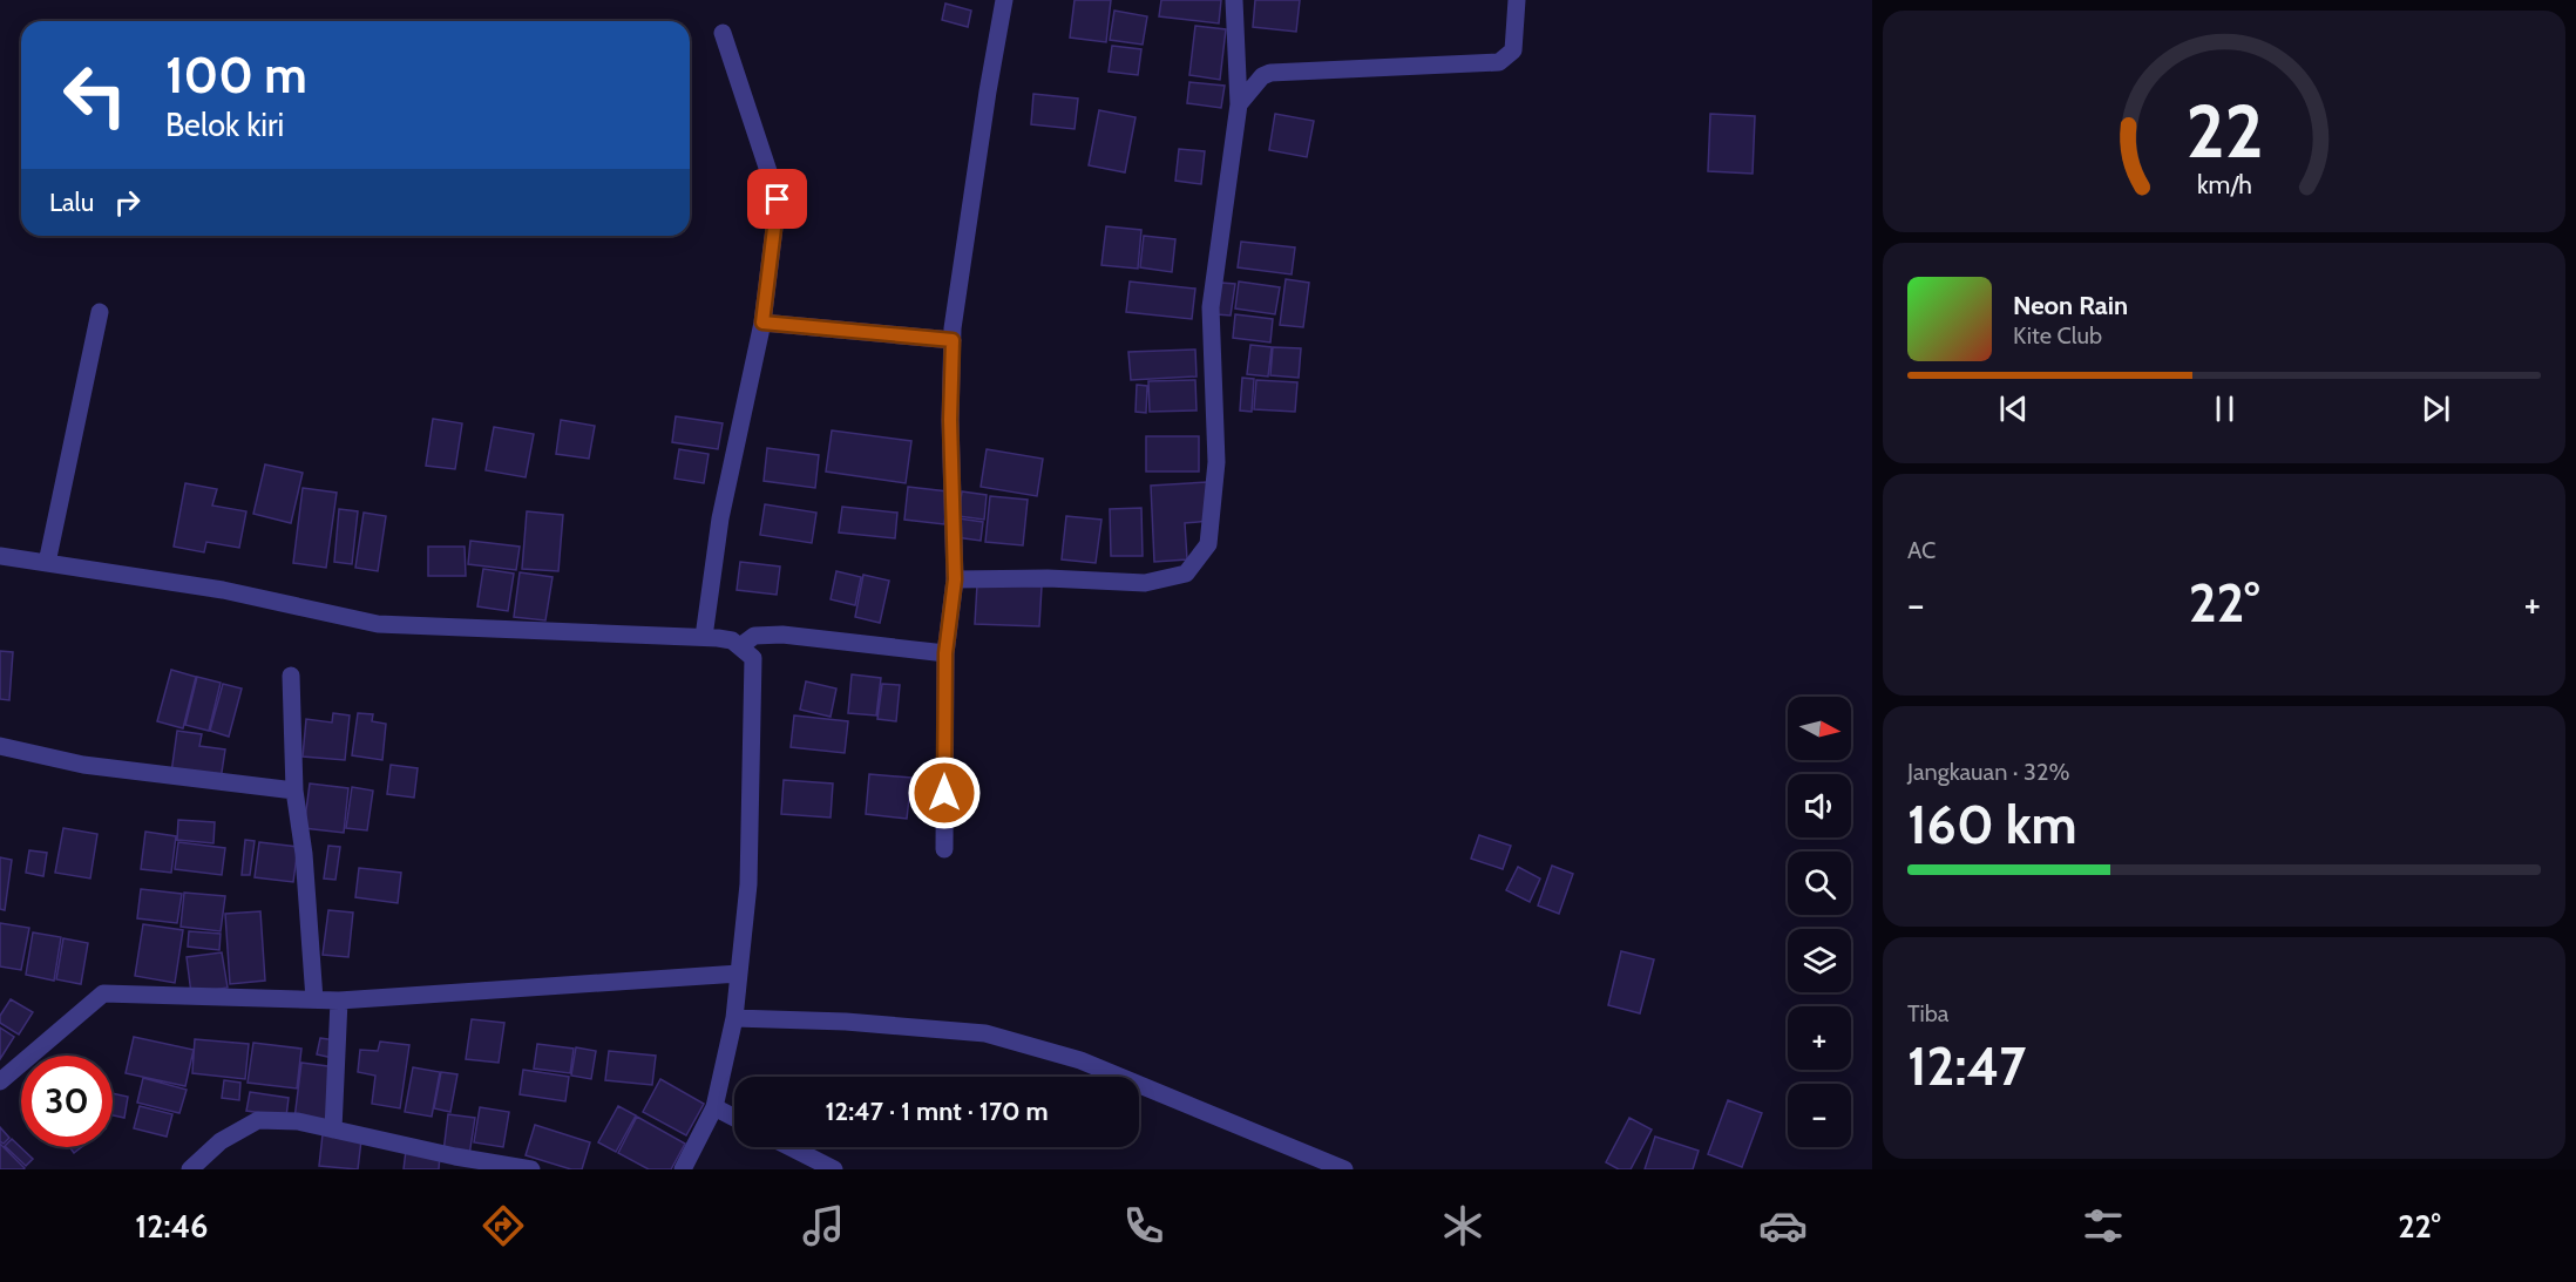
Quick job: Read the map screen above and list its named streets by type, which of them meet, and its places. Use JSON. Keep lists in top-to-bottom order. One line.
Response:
{"north":"right","page":{"turn":["100 m","Belok kiri"],"then":"Lalu","song":["Neon Rain","Kite Club"],"tile":["AC",["Jangkauan · 32%","160 km"],["Tiba","12:47"]],"heat":["−","22°","+"],"map_buttons":["+","−"],"limit":"30","trip":"12:47 · 1 mnt · 170 m","tabs":["12:46","22°"],"gauge":["22","km/h"]}}
